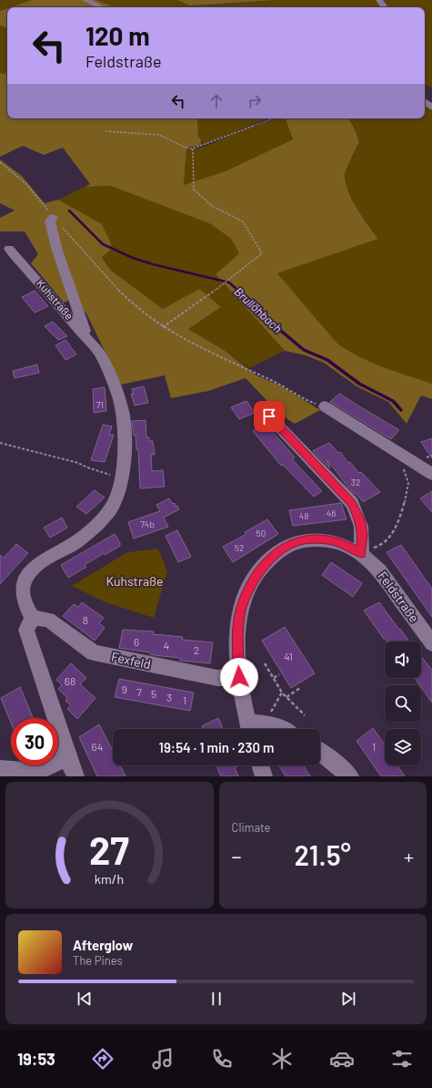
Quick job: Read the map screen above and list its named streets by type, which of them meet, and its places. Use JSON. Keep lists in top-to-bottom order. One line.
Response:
{"streets":{"street":["Kuhstraße","Feldstraße","Fexfeld"]},"crossings":[["Kuhstraße","Fexfeld"],["Feldstraße","Fexfeld"]],"water":["Brullöhbach"],"parks":["Kuhstraße"],"house_numbers":["71","32","46","48","74b","50","52","8","6","4","2","41","68","9","7","5","3","1","64","1"],"page":{"turn":["120 m","Feldstraße"],"limit":"30","trip":"19:54 · 1 min · 230 m","tile":"Climate","heat":["−","21.5°","+"],"song":["Afterglow","The Pines"],"tabs":"19:53","gauge":["27","km/h"]}}
